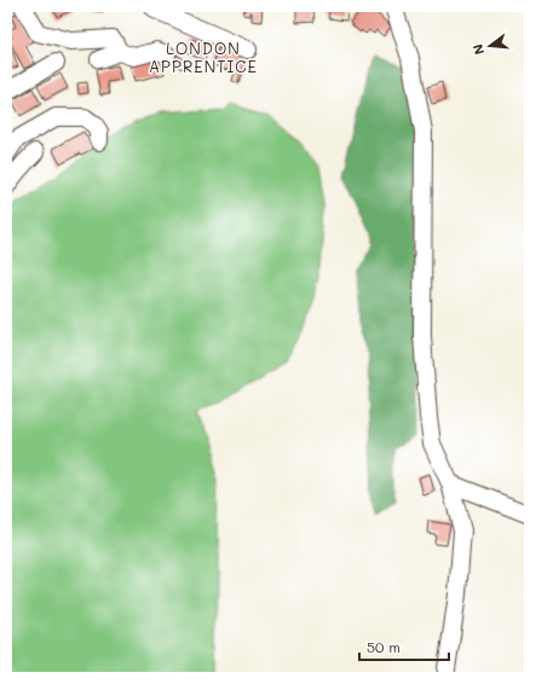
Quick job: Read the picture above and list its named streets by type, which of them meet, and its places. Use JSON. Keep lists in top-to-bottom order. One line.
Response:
{"districts":["LONDON APPRENTICE"],"scale_bar":"50 m","north":"left"}
